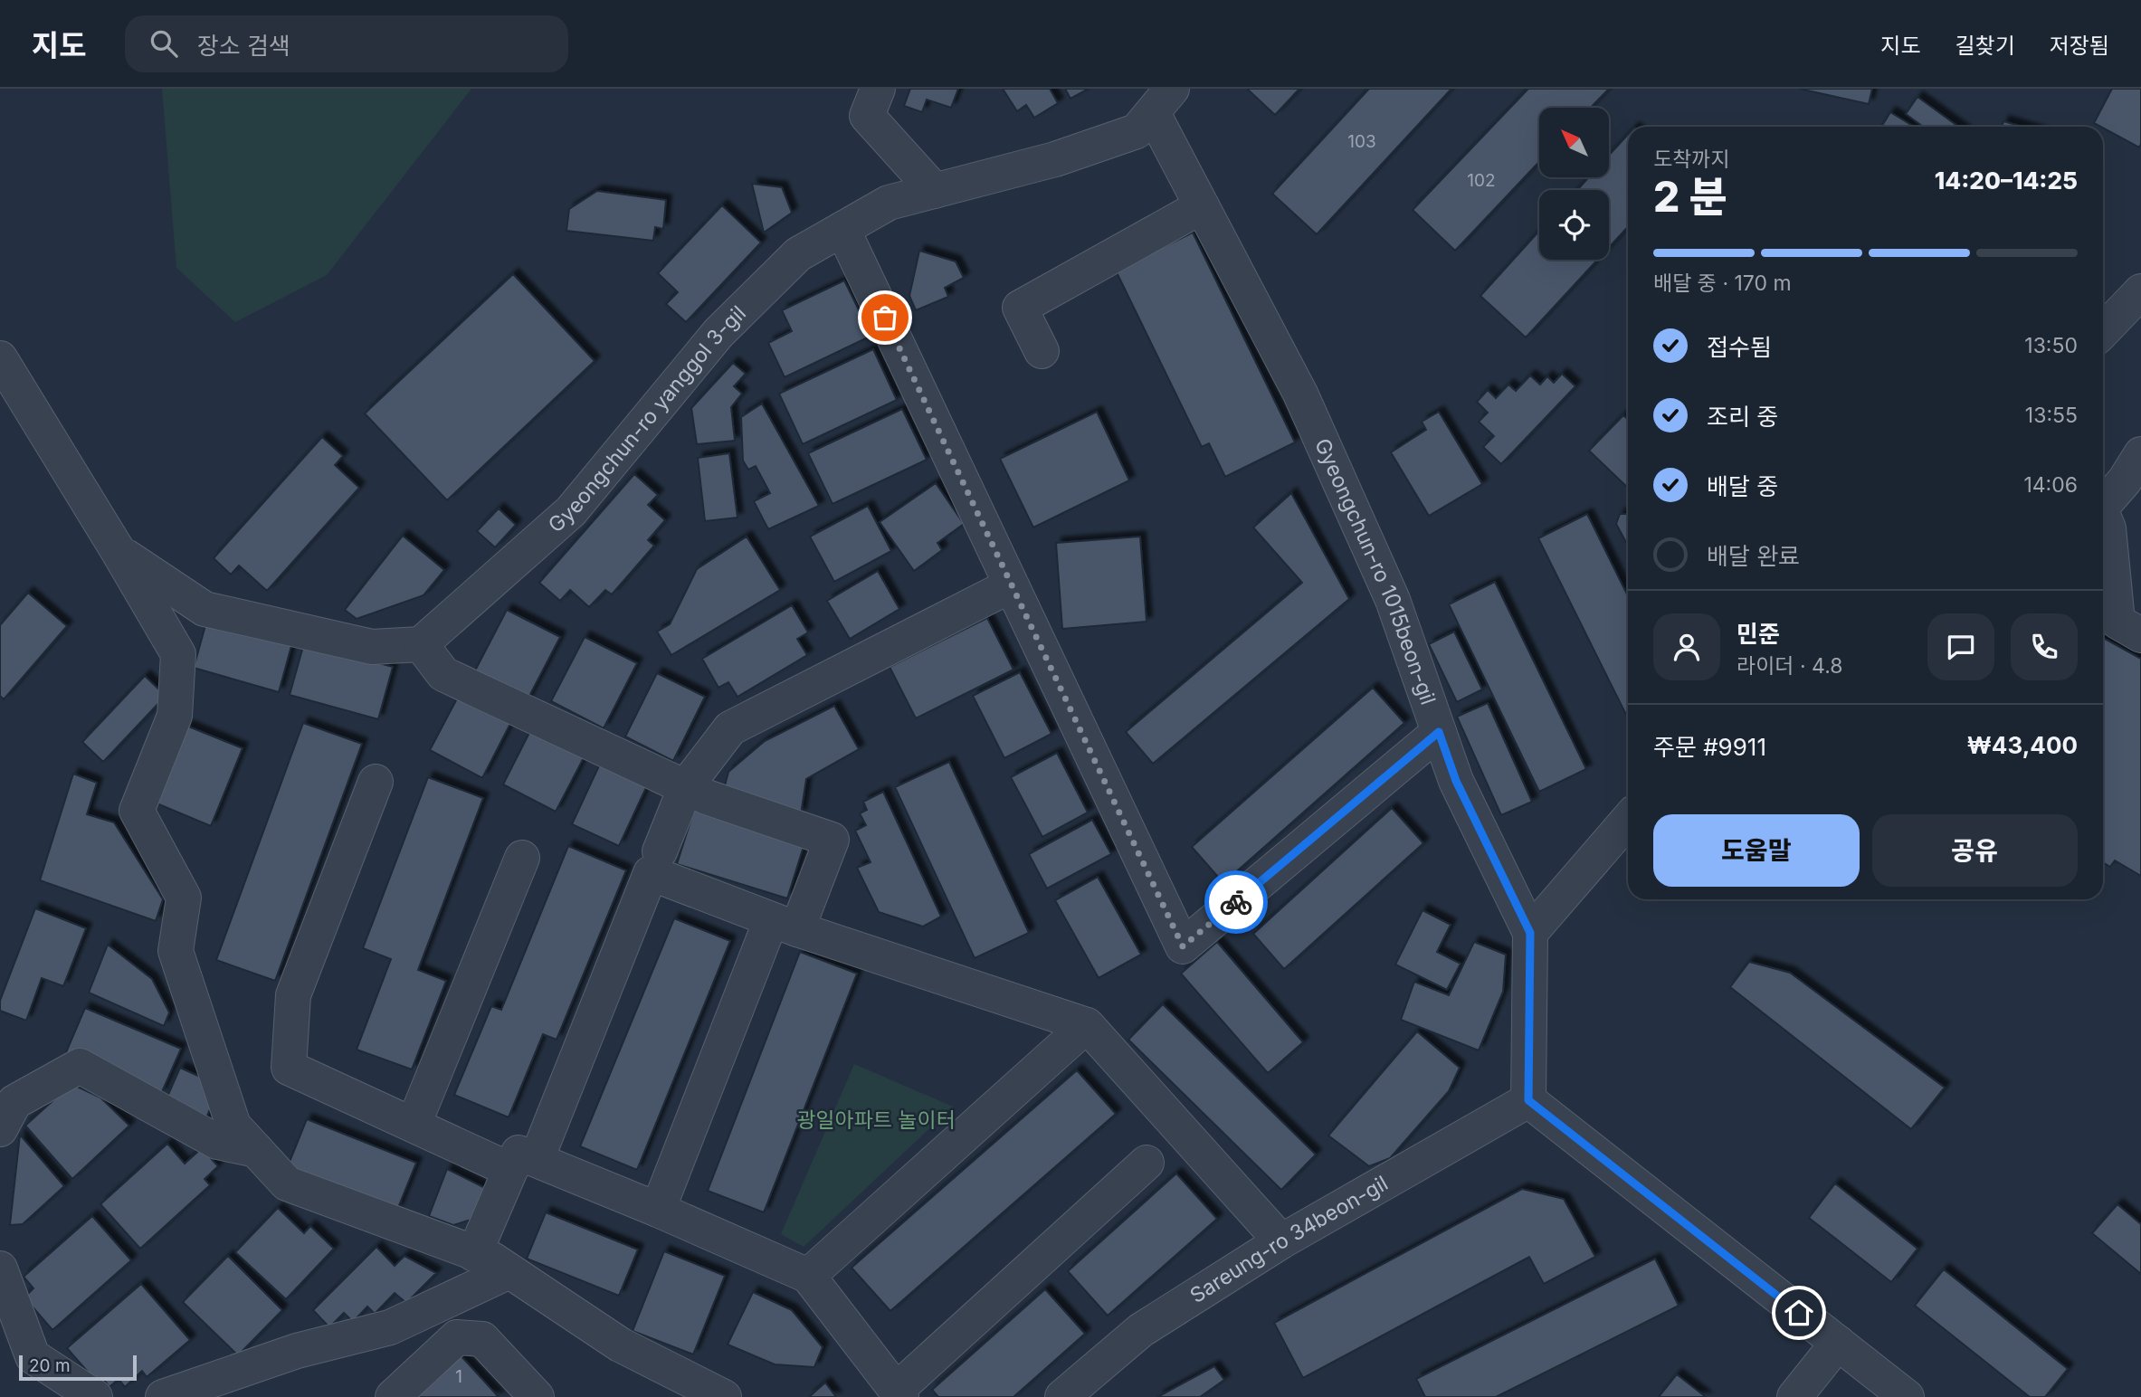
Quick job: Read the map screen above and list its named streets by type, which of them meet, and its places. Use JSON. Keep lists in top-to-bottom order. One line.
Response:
{"streets":{"street":["Gyeongchun-ro yanggol 3-gil","Gyeongchun-ro 1015beon-gil","Sareung-ro 34beon-gil"]},"crossings":[["Gyeongchun-ro yanggol 3-gil","Gyeongchun-ro 1015beon-gil"],["Gyeongchun-ro 1015beon-gil","Sareung-ro 34beon-gil"]],"parks":["광일아파트 놀이터"],"house_numbers":["103","102","1"],"scale_bar":"20 m","north":"top left","page":{"header":"지도","search":"장소 검색","nav":["지도","길찾기","저장됨"],"heading":["2 분","도착까지","14:20–14:25"],"panel":["민준","라이더 · 4.8","주문 #9911","₩43,400"],"bar":"배달 중 · 170 m","list":[["접수됨","13:50"],["조리 중","13:55"],["배달 중","14:06"],"배달 완료"],"buttons":["도움말","공유"],"scale":"20 m"}}
